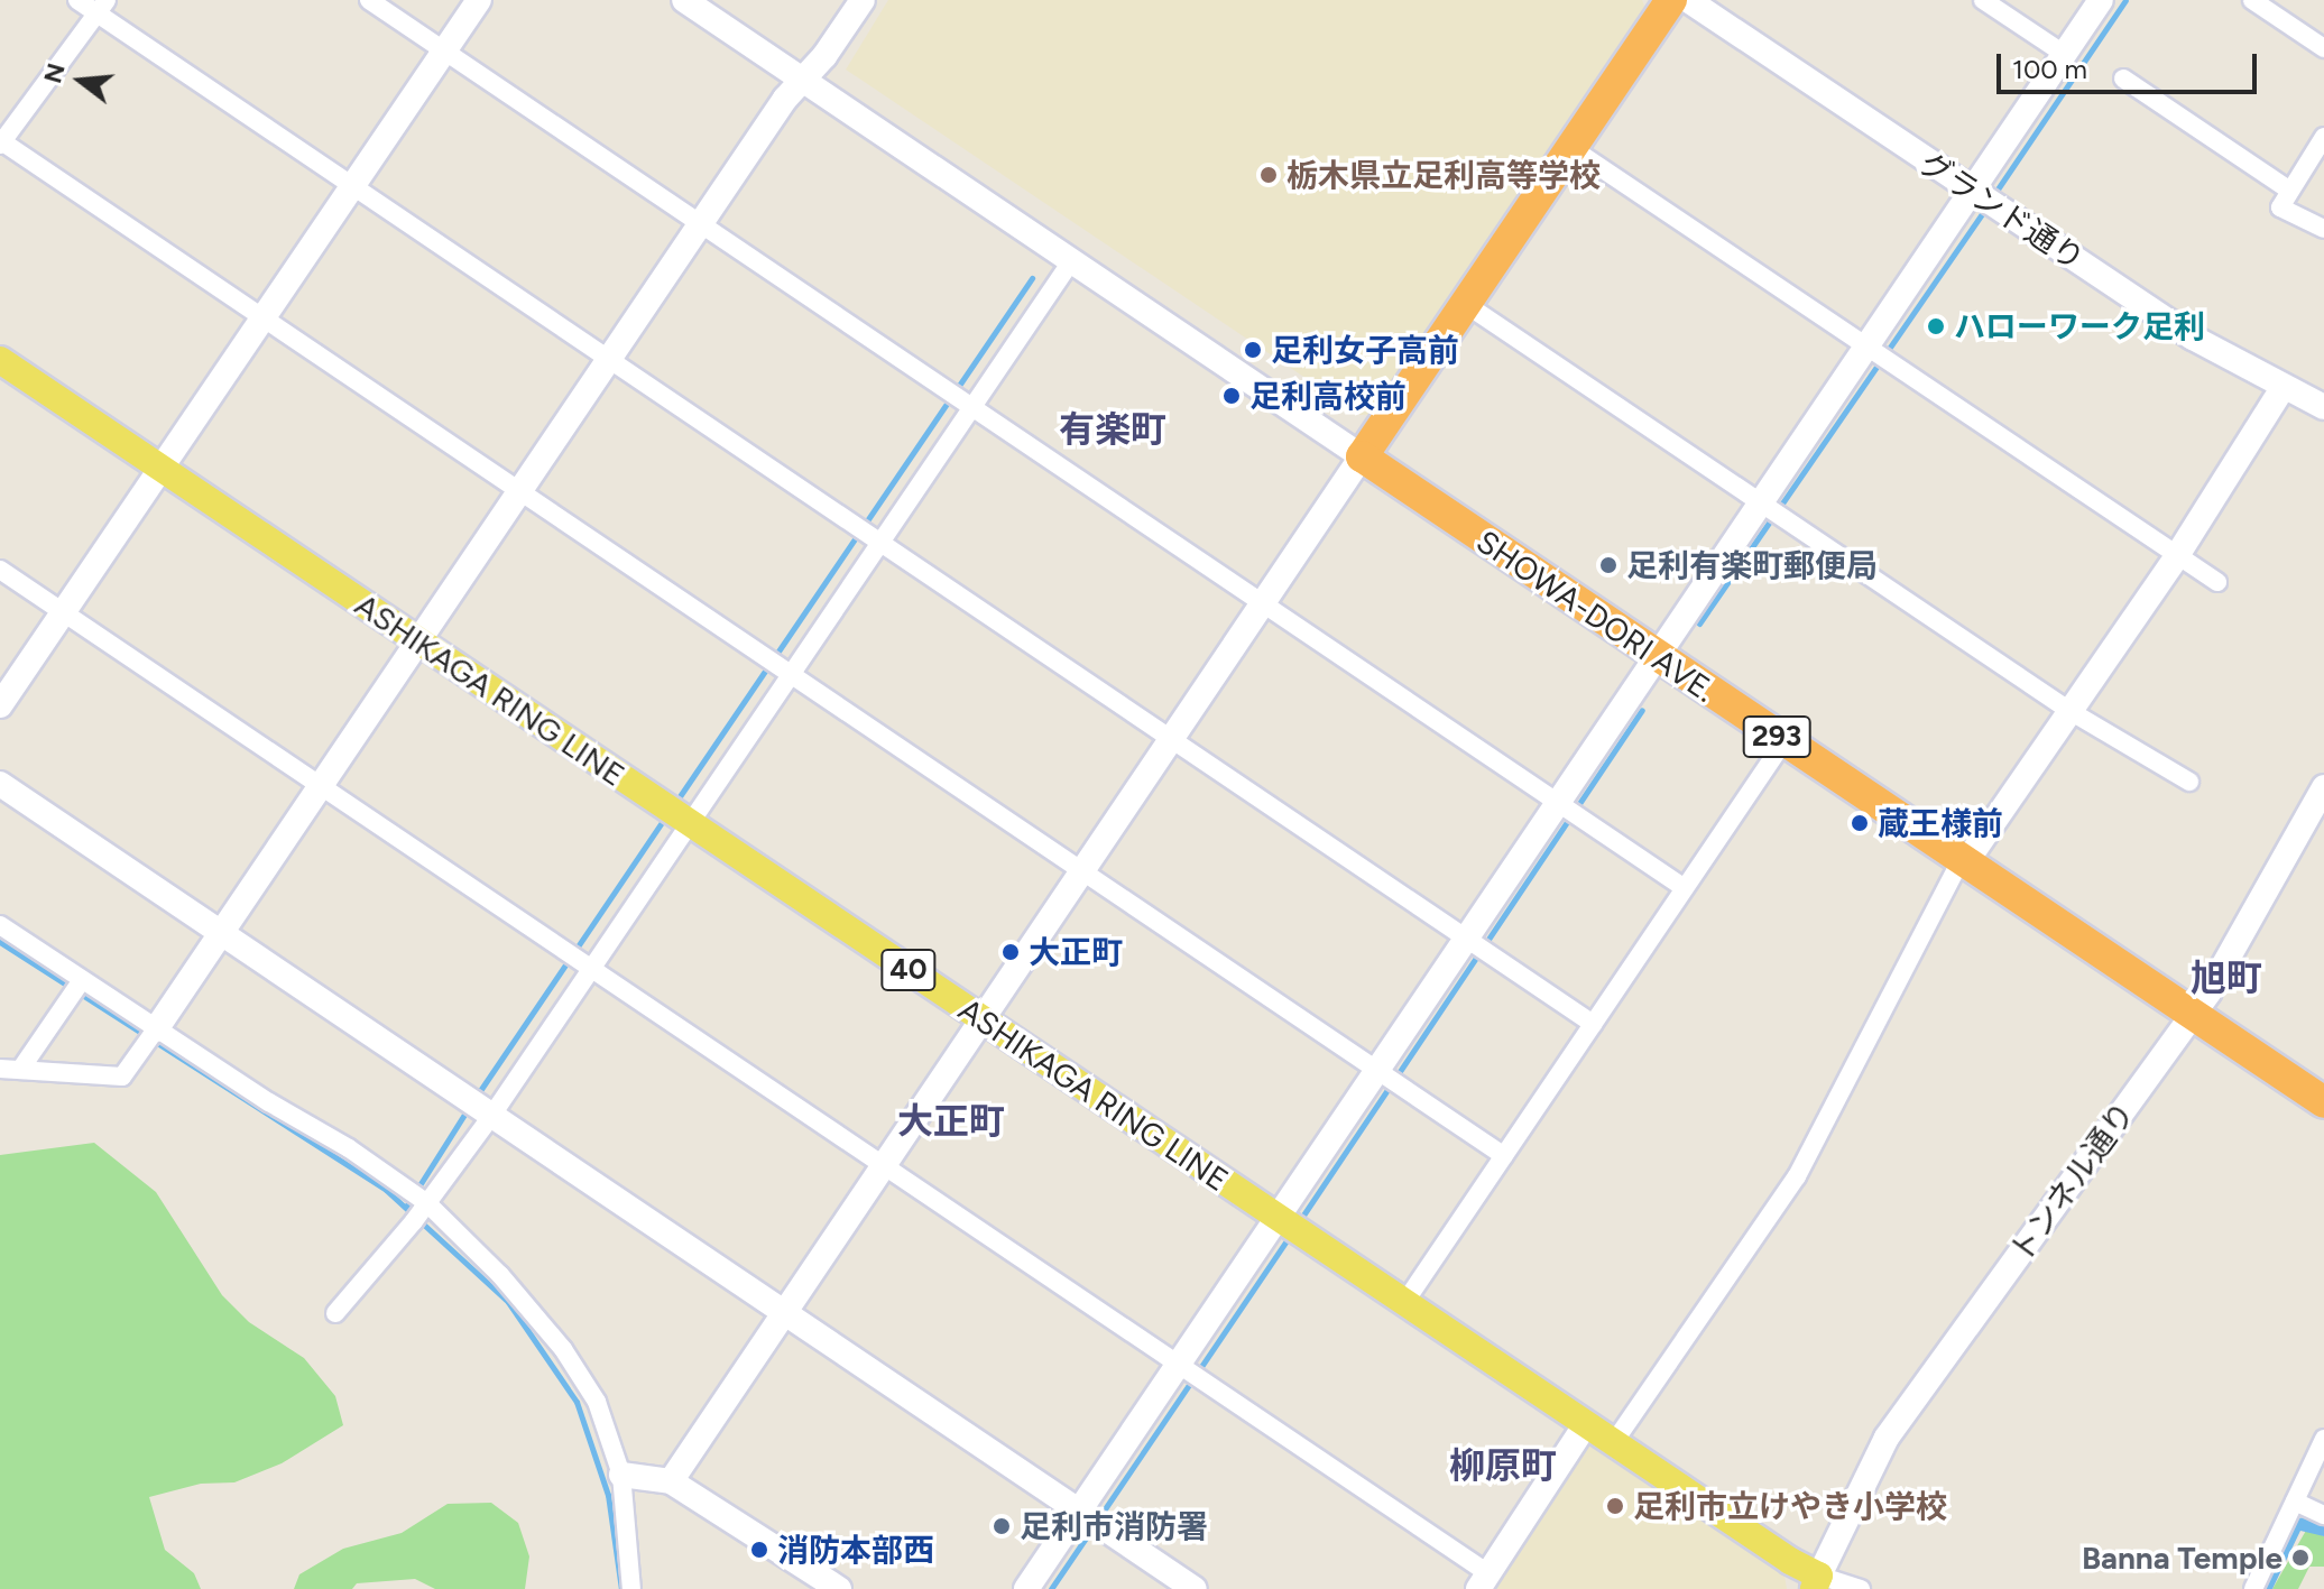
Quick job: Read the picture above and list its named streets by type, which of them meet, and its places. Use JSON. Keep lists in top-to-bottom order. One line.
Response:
{"streets":{"highway":["SHOWA-DORI AVE.","293"],"main road":["ASHIKAGA RING LINE","40"],"street":["グランド通り","トンネル通り"]},"crossings":[["SHOWA-DORI AVE.","トンネル通り"],["ASHIKAGA RING LINE","トンネル通り"]],"districts":["有楽町","旭町","大正町","柳原町"],"places":["栃木県立足利高等学校","ハローワーク足利","足利女子高前","足利高校前","足利有楽町郵便局","蔵王様前","大正町","足利市立けやき小学校","足利市消防署","消防本部西","Banna Temple"],"scale_bar":"100 m","north":"left"}
